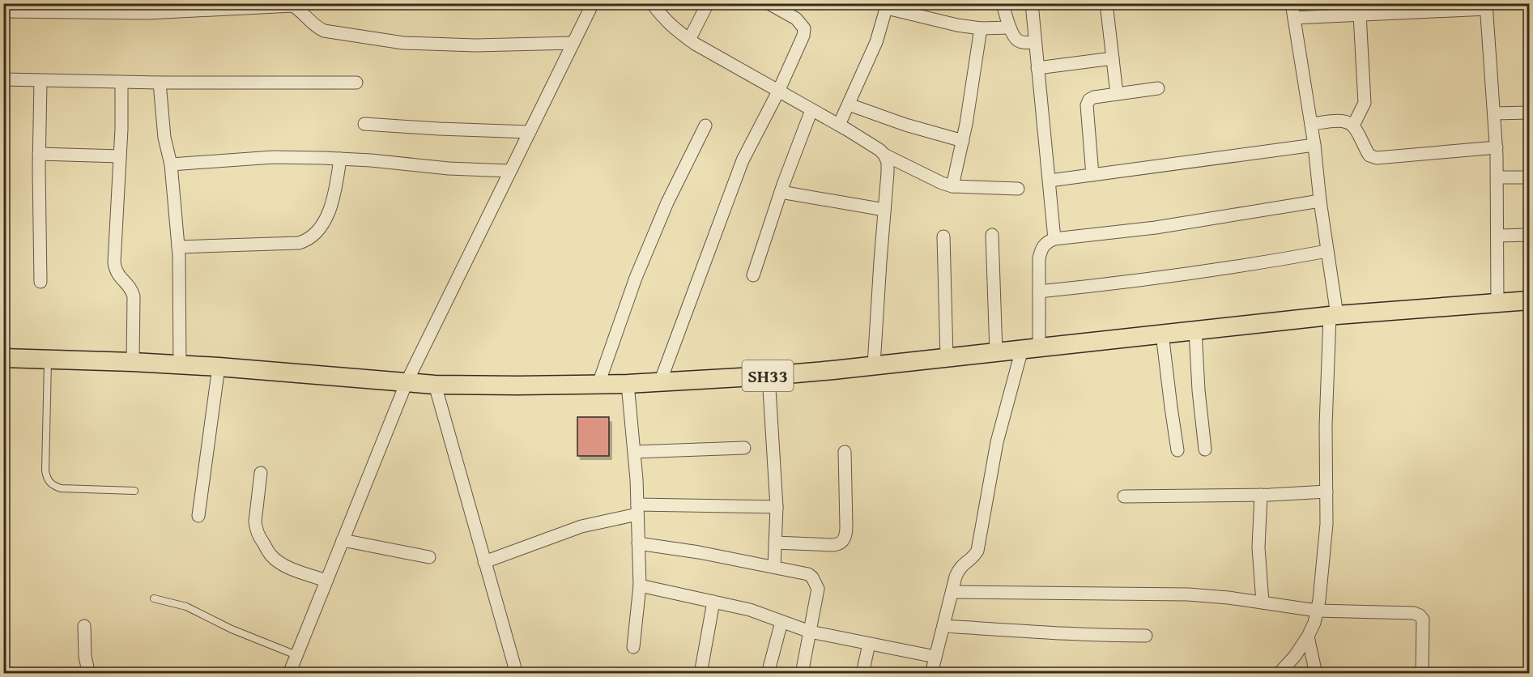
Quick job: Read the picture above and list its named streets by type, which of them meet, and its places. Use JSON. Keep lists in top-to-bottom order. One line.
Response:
{"streets":{"main road":["SH33"]}}
